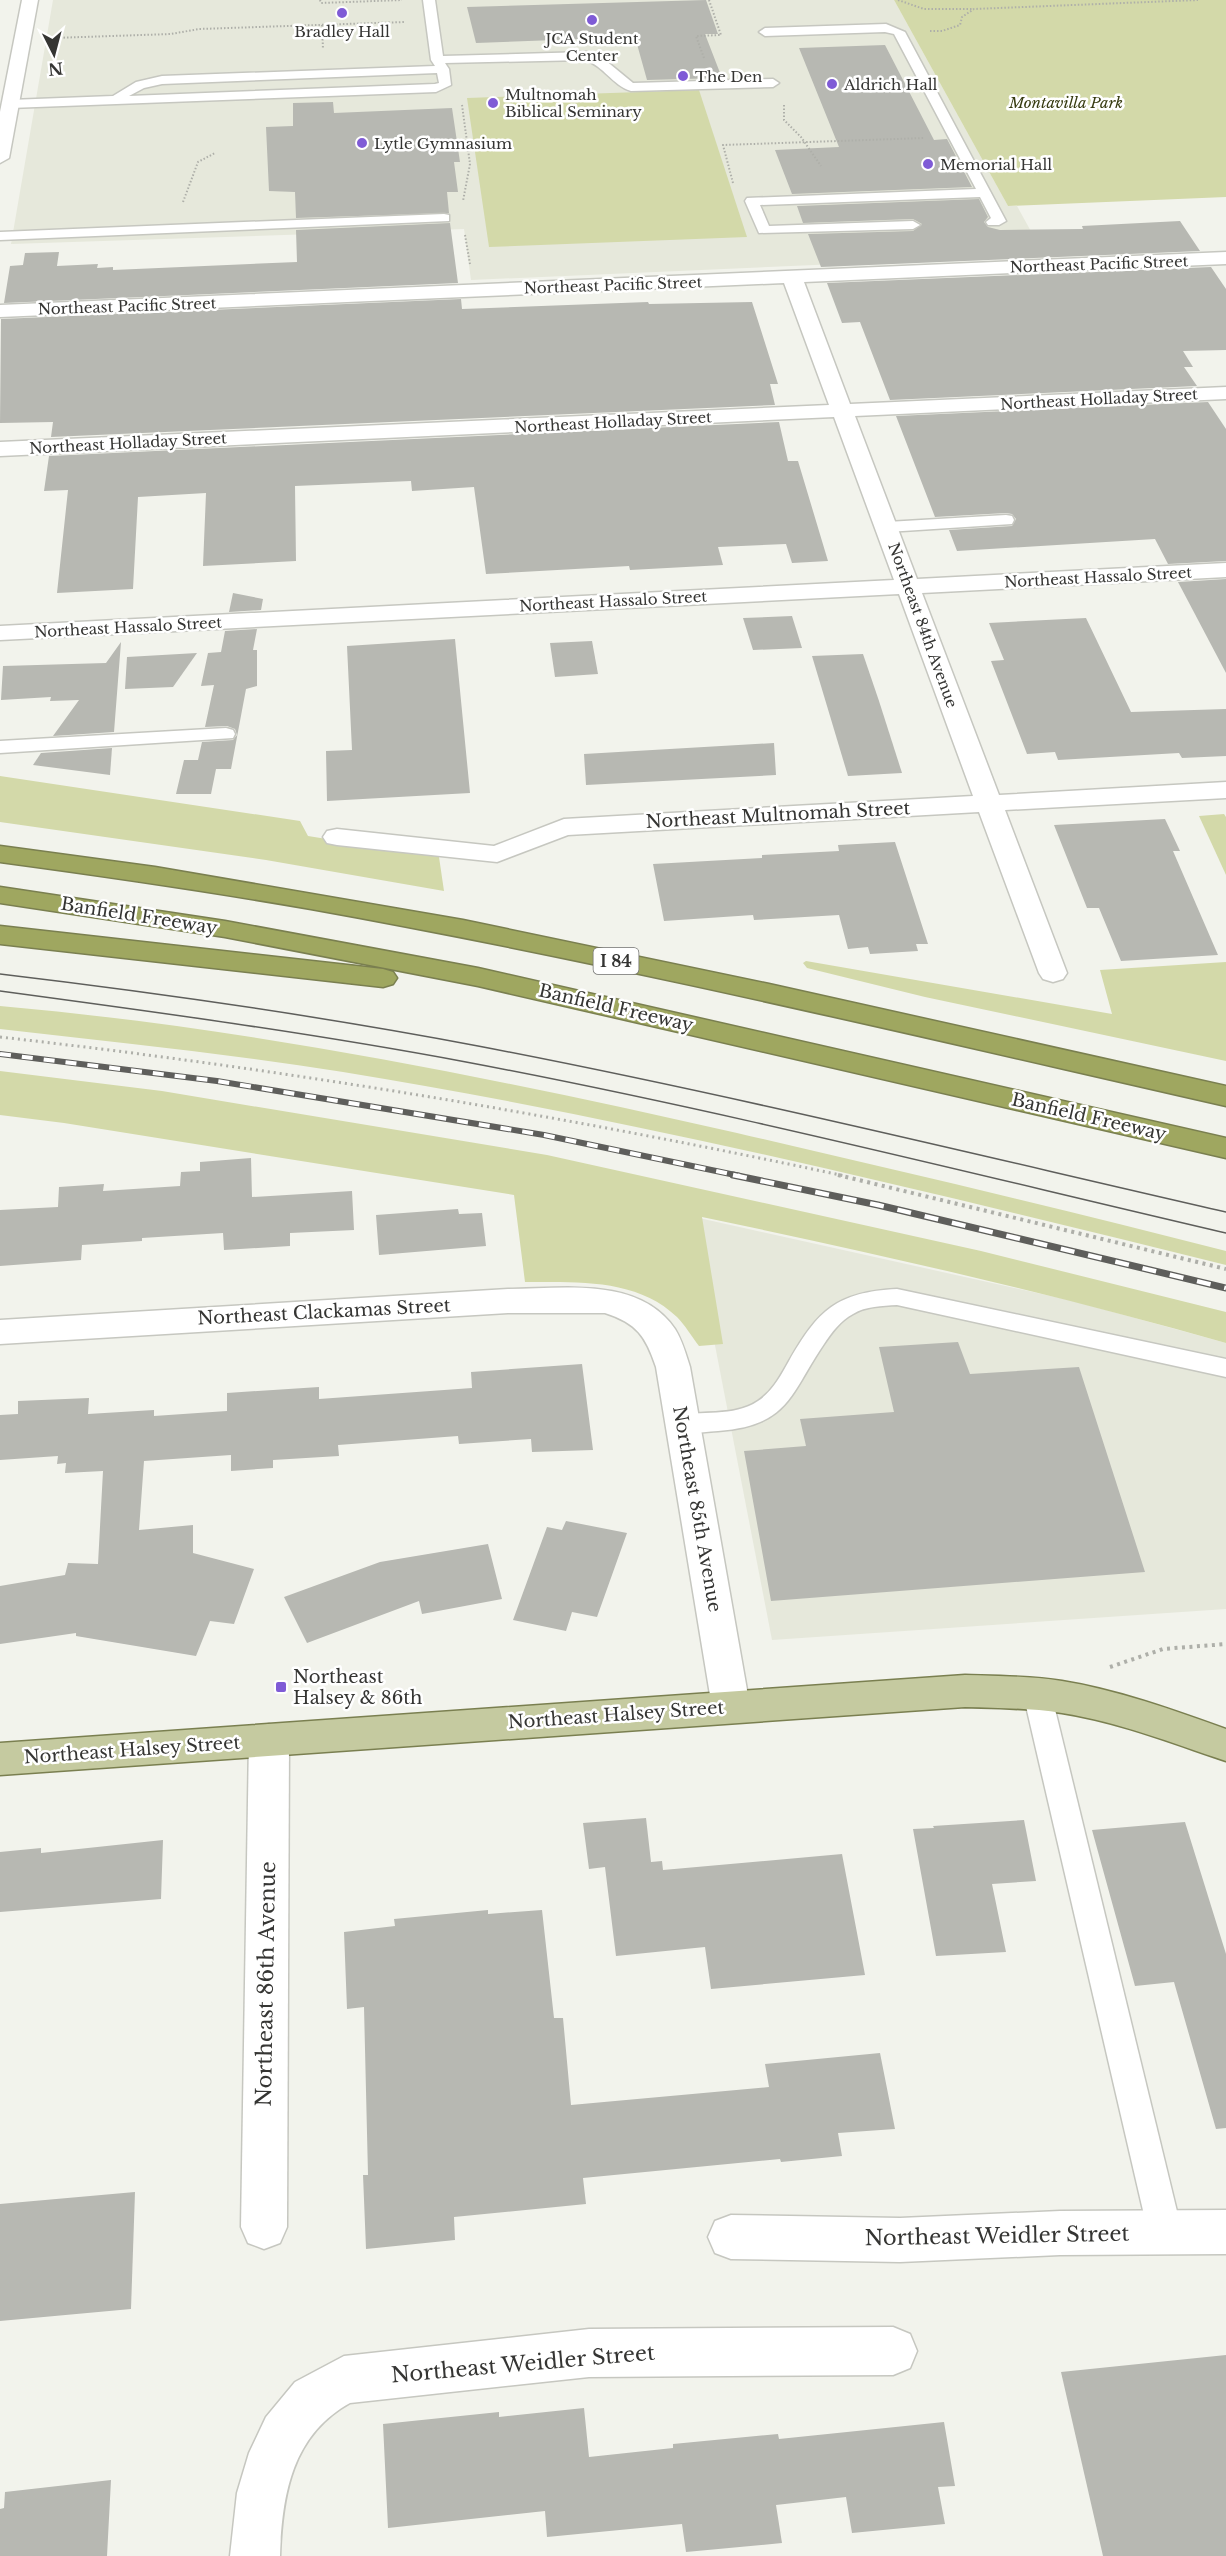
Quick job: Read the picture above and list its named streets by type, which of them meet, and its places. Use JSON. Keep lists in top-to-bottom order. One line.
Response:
{"streets":{"highway":["Banfield Freeway","I 84"],"main road":["Northeast Halsey Street"],"street":["Northeast Pacific Street","Northeast Holladay Street","Northeast Hassalo Street","Northeast 84th Avenue","Northeast Multnomah Street","Northeast Clackamas Street","Northeast 85th Avenue","Northeast 86th Avenue","Northeast Weidler Street"]},"crossings":[["Northeast Pacific Street","Northeast 84th Avenue"],["Northeast Holladay Street","Northeast 84th Avenue"],["Northeast Hassalo Street","Northeast 84th Avenue"],["Northeast 84th Avenue","Northeast Multnomah Street"],["Northeast Clackamas Street","Northeast 85th Avenue"],["Northeast 85th Avenue","Northeast Halsey Street"],["Northeast Halsey Street","Northeast 86th Avenue"]],"parks":["Montavilla Park"],"places":{"other":["Bradley Hall","JCA Student Center","The Den","Aldrich Hall","Multnomah Biblical Seminary","Lytle Gymnasium","Memorial Hall"],"transit":["Northeast Halsey & 86th"]},"north":"bottom"}
